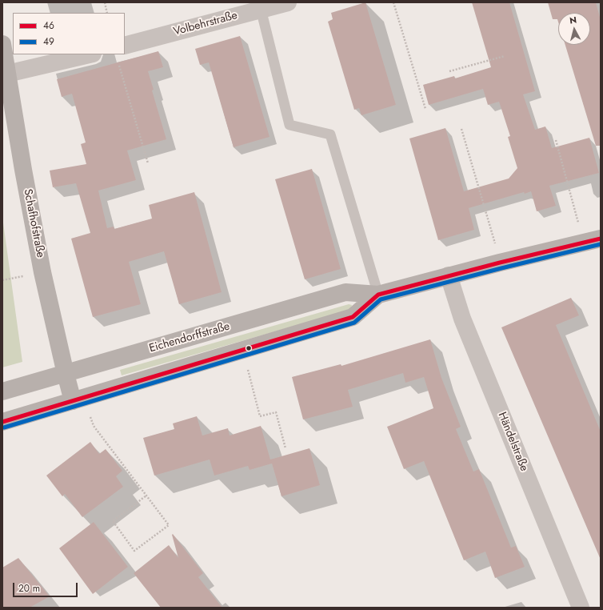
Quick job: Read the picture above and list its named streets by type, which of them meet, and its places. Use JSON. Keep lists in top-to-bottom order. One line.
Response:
{"streets":{"street":["Volbehrstraße","Schafhofstraße","Eichendorffstraße","Händelstraße"]},"crossings":[["Schafhofstraße","Eichendorffstraße"],["Eichendorffstraße","Händelstraße"]],"lines":["transit line 46","transit line 49"],"legend":["46","49"],"scale_bar":"20 m","north":"top"}
